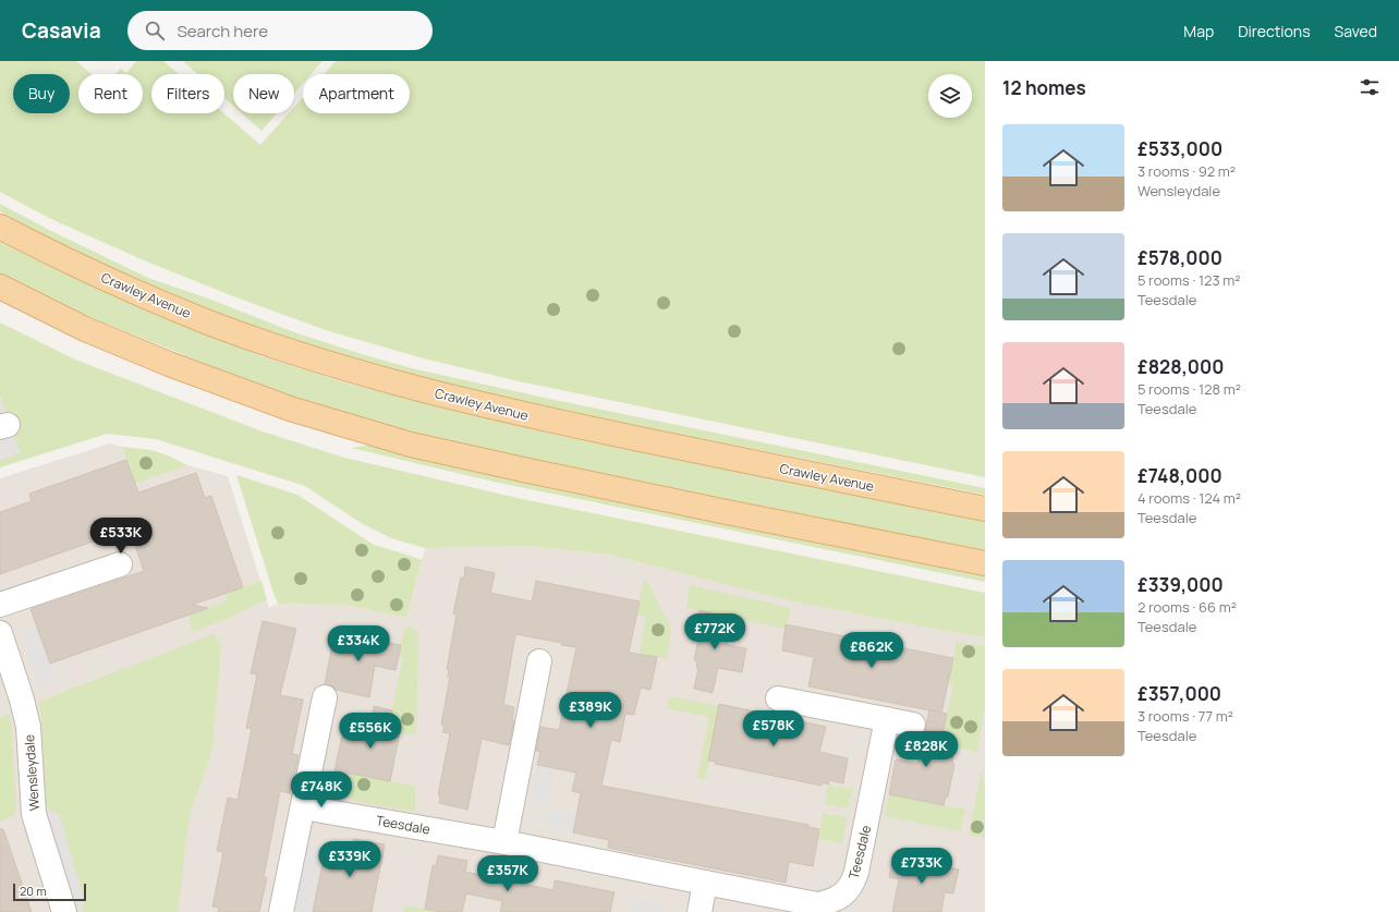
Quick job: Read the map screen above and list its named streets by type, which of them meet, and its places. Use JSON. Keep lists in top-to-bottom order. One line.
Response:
{"streets":{"main road":["Crawley Avenue"],"street":["Wensleydale","Teesdale"]},"scale_bar":"20 m","page":{"header":"Casavia","search":"Search here","nav":["Map","Directions","Saved"],"heading":"12 homes","chip":["Buy","Rent","Filters","New","Apartment"],"list":[{"name":"£533,000","note":"3 rooms · 92 m² · Wensleydale"},{"name":"£578,000","note":"5 rooms · 123 m² · Teesdale"},{"name":"£828,000","note":"5 rooms · 128 m² · Teesdale"},{"name":"£748,000","note":"4 rooms · 124 m² · Teesdale"},{"name":"£339,000","note":"2 rooms · 66 m² · Teesdale"},{"name":"£357,000","note":"3 rooms · 77 m² · Teesdale"}],"price":["£533K","£772K","£334K","£862K","£389K","£578K","£556K","£828K","£748K","£339K","£733K","£357K"],"scale":"20 m"}}
